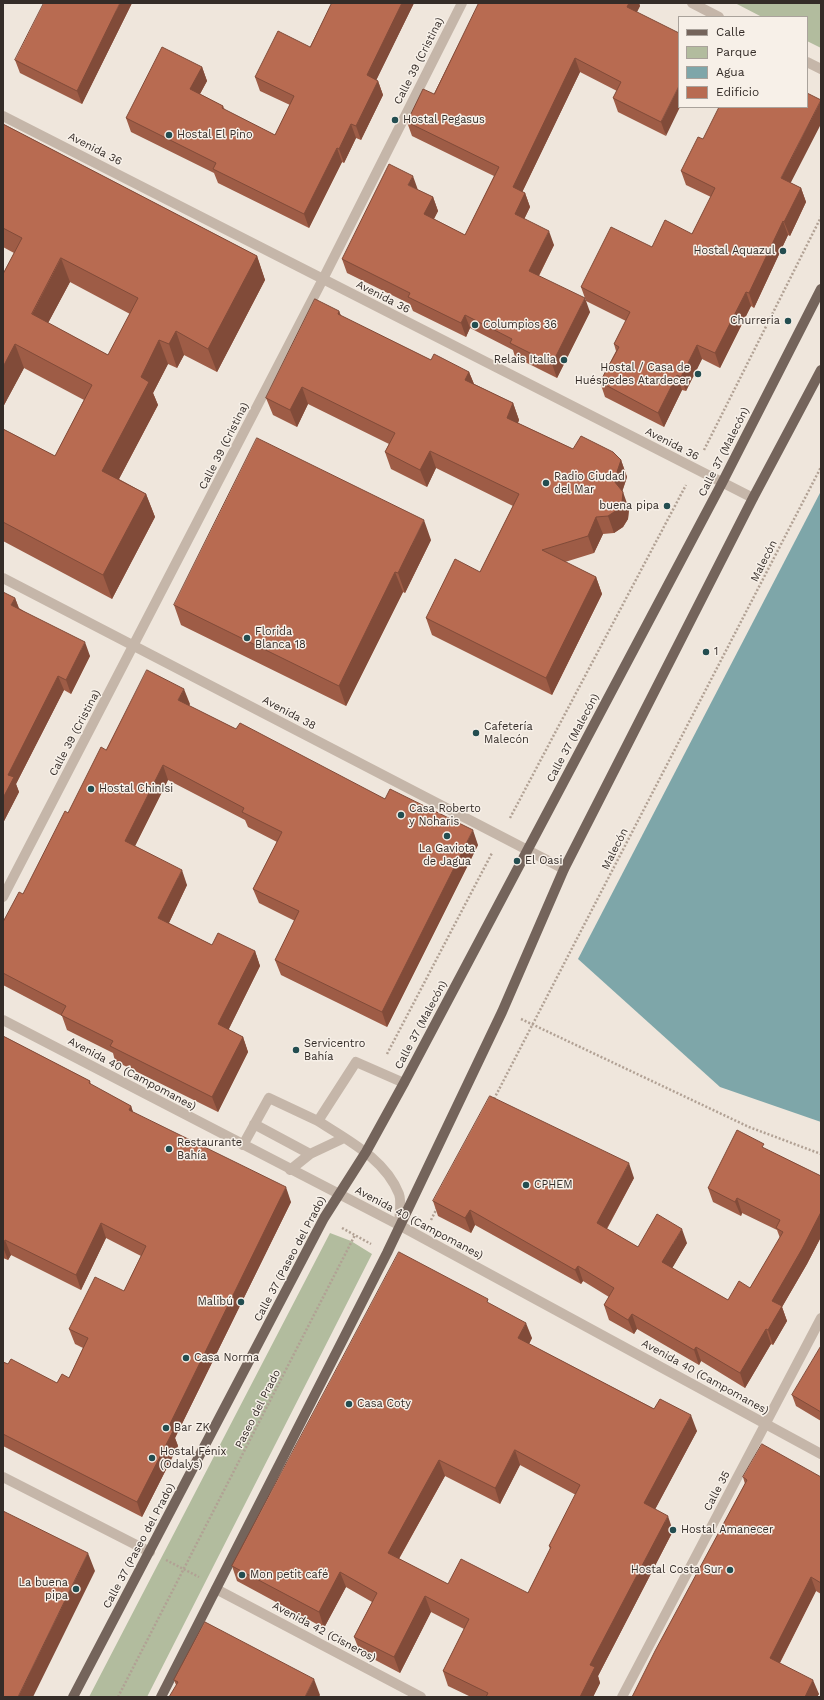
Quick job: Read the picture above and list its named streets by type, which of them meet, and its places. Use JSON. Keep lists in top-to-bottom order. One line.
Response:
{"streets":{"main road":["Calle 37 (Malecón)","Calle 37 (Paseo del Prado)"],"street":["Calle 39 (Cristina)","Avenida 36","Avenida 38","Avenida 40 (Campomanes)","Calle 35","Avenida 42 (Cisneros)"],"path":["Malecón","Paseo del Prado"]},"crossings":[["Calle 39 (Cristina)","Avenida 36"],["Calle 39 (Cristina)","Avenida 38"],["Avenida 36","Calle 37 (Malecón)"],["Calle 37 (Malecón)","Avenida 38"],["Calle 37 (Malecón)","Avenida 40 (Campomanes)"],["Calle 37 (Malecón)","Calle 37 (Paseo del Prado)"],["Avenida 40 (Campomanes)","Calle 37 (Paseo del Prado)"],["Avenida 40 (Campomanes)","Calle 35"]],"places":["Hostal Pegasus","Hostal El Pino","Hostal Aquazul","Churreria","Columpios 36","Relais Italia","Hostal / Casa de Huéspedes Atardecer","Radio Ciudad del Mar","buena pipa","Florida Blanca 18","1","Cafetería Malecón","Hostal ChinIsi","Casa Roberto y Noharis","La Gaviota de Jagua","El Oasi","Servicentro Bahía","Restaurante Bahía","CPHEM","Malibú","Casa Norma","Casa Coty","Bar ZK","Hostal Fénix (Odalys)","Hostal Amanecer","Hostal Costa Sur","Mon petit café","La buena pipa"],"legend":["Calle","Parque","Agua","Edificio"]}
